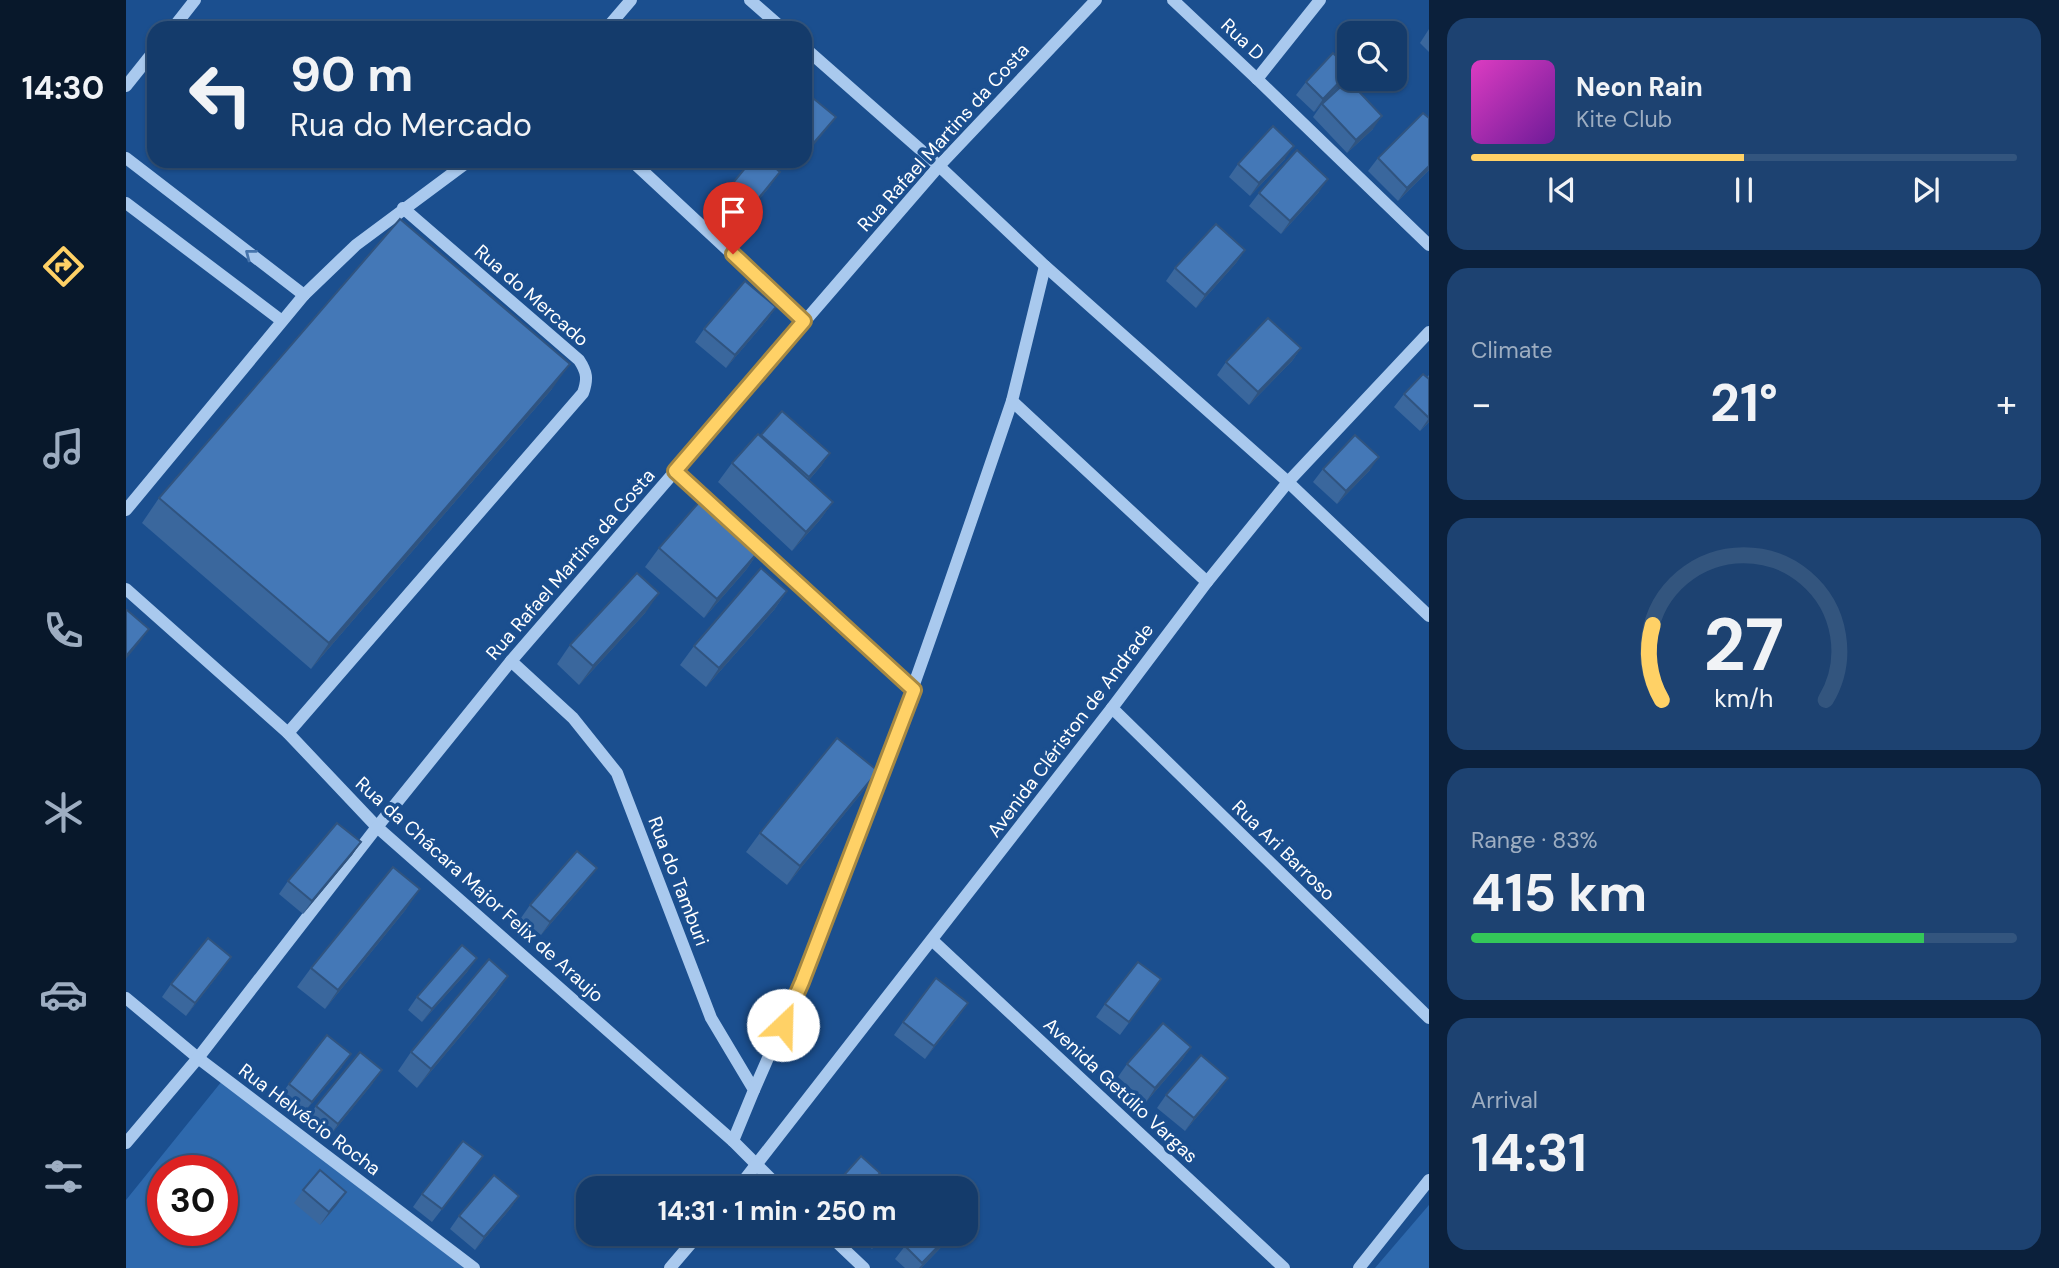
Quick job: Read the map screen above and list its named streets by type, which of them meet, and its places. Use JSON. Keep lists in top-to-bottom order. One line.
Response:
{"streets":{"street":["Rua D","Rua Rafael Martins da Costa","Rua do Mercado","Avenida Clériston de Andrade","Rua Ari Barroso","Rua do Tamburi","Rua da Chácara Major Felix de Araujo","Avenida Getúlio Vargas","Rua Helvécio Rocha"]},"crossings":[["Rua Rafael Martins da Costa","Rua do Tamburi"],["Rua Rafael Martins da Costa","Rua da Chácara Major Felix de Araujo"],["Rua Rafael Martins da Costa","Rua Helvécio Rocha"],["Rua do Mercado","Rua da Chácara Major Felix de Araujo"],["Avenida Clériston de Andrade","Rua Ari Barroso"],["Avenida Clériston de Andrade","Rua da Chácara Major Felix de Araujo"],["Avenida Clériston de Andrade","Avenida Getúlio Vargas"]],"page":{"tabs":"14:30","turn":["90 m","Rua do Mercado"],"song":["Neon Rain","Kite Club"],"tile":["Climate",["Range · 83%","415 km"],["Arrival","14:31"]],"heat":["−","21°","+"],"limit":"30","trip":"14:31 · 1 min · 250 m","gauge":["27","km/h"]}}
